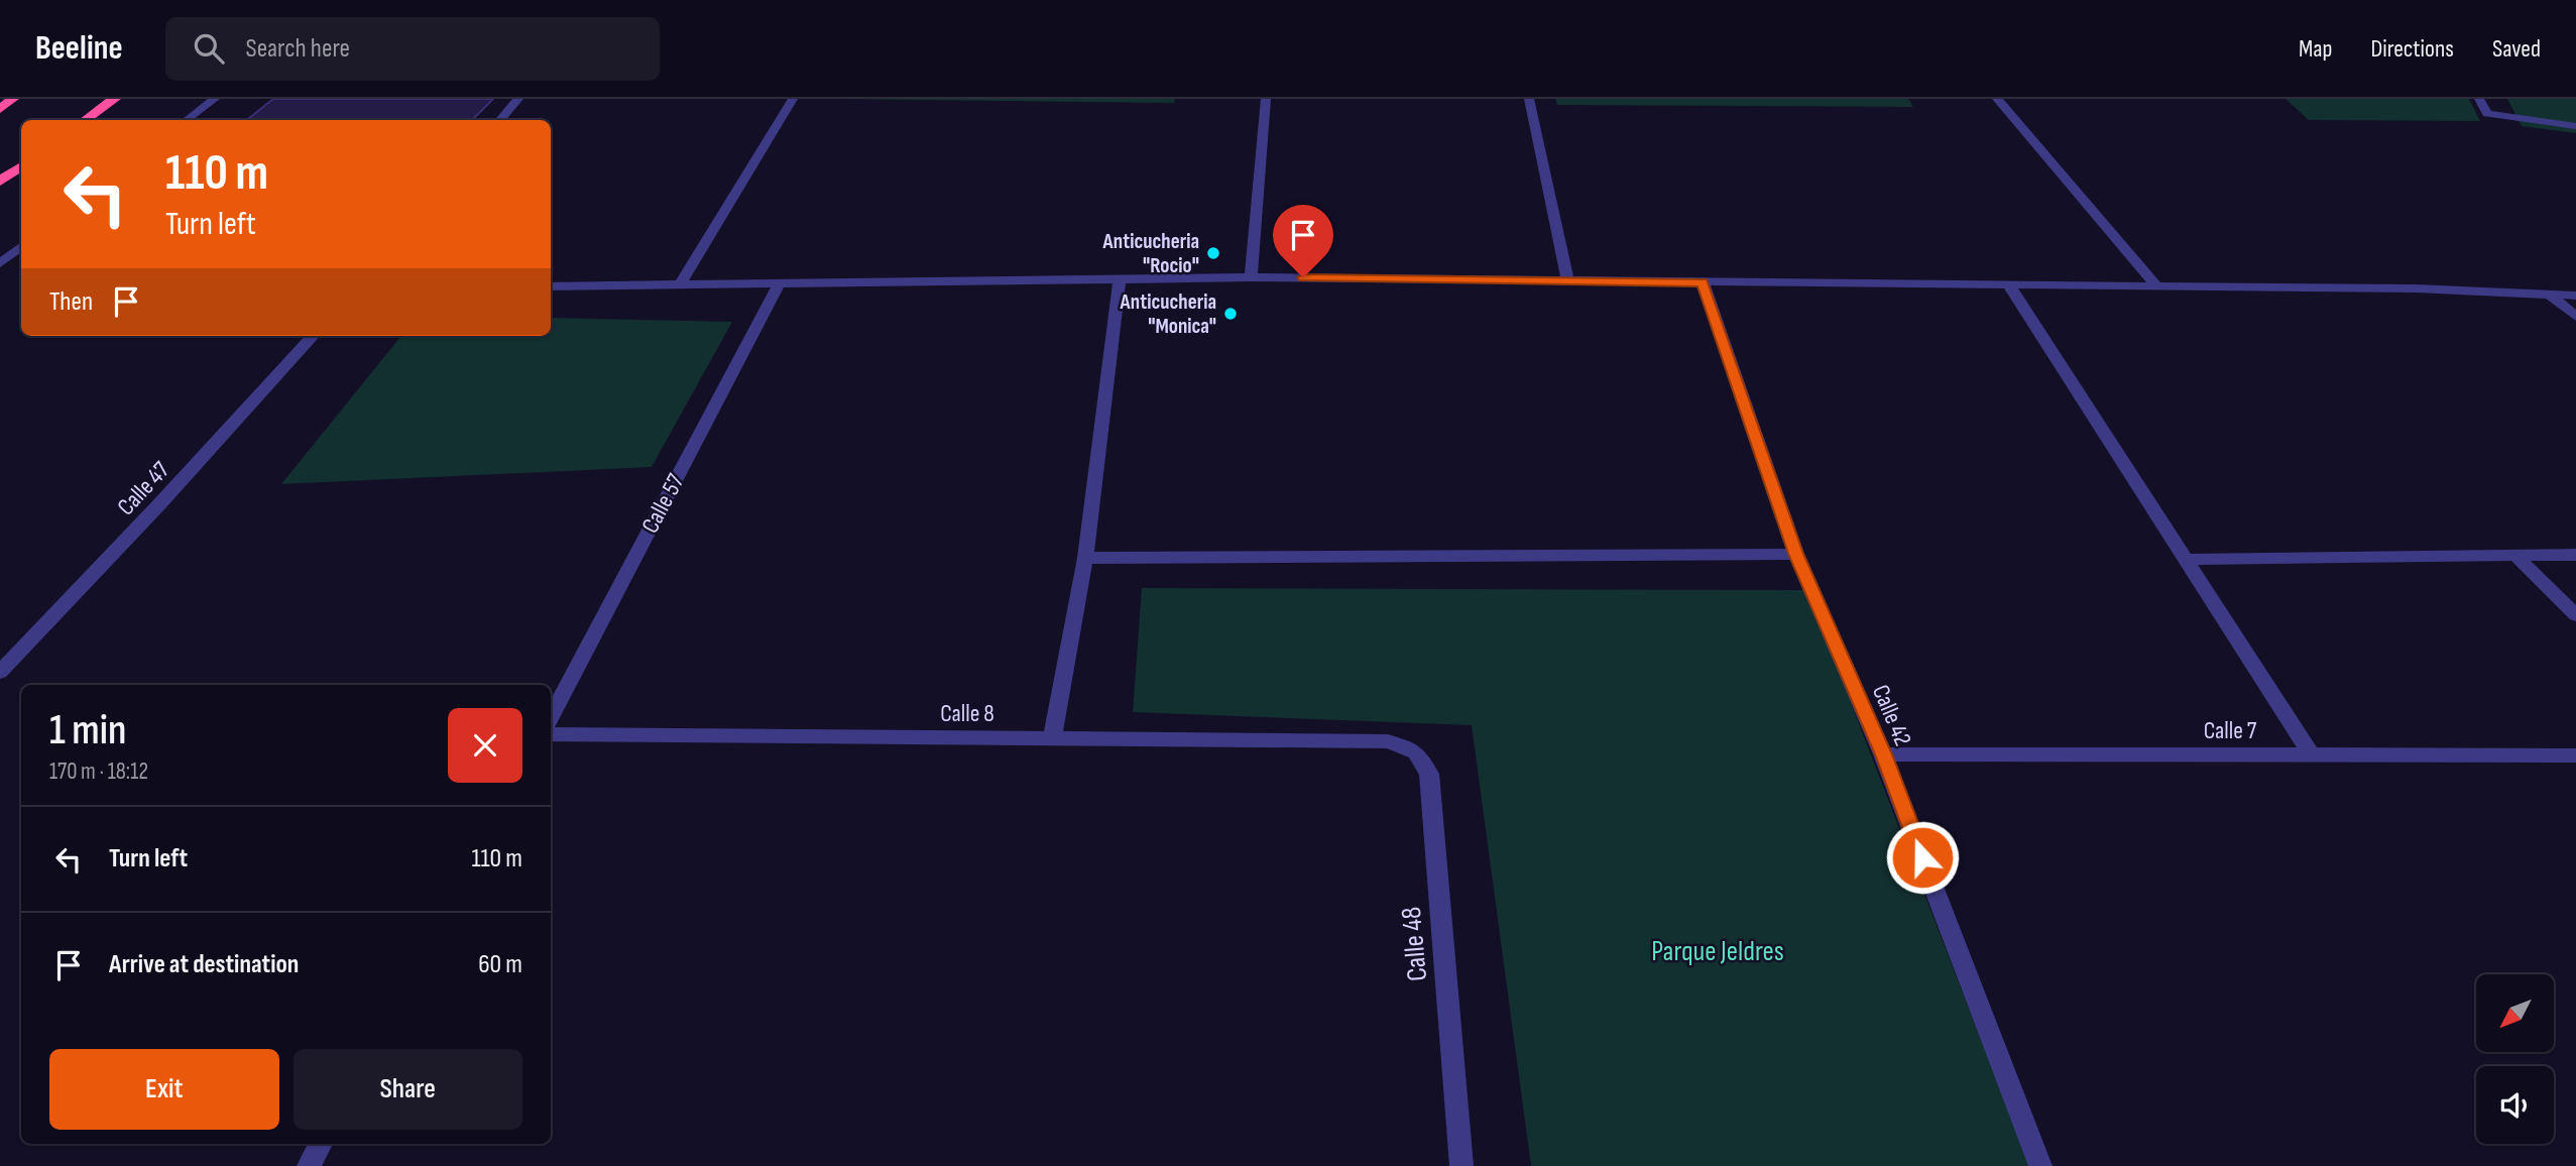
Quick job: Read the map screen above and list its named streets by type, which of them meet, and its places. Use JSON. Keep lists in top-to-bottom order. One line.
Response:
{"streets":{"street":["Calle 47","Calle 57","Calle 8","Calle 42","Calle 7","Calle 48"]},"crossings":[["Calle 8","Calle 48"],["Calle 42","Calle 7"]],"parks":["Parque Jeldres"],"places":["Anticucheria \"Rocio\"","Anticucheria \"Monica\""],"north":"bottom left","page":{"header":"Beeline","search":"Search here","nav":["Map","Directions","Saved"],"turn":["110 m","Turn left"],"then":"Then","heading":["1 min","170 m · 18:12"],"list":[{"name":"Turn left","value":"110 m"},{"name":"Arrive at destination","value":"60 m"}],"buttons":["Exit","Share"]}}
